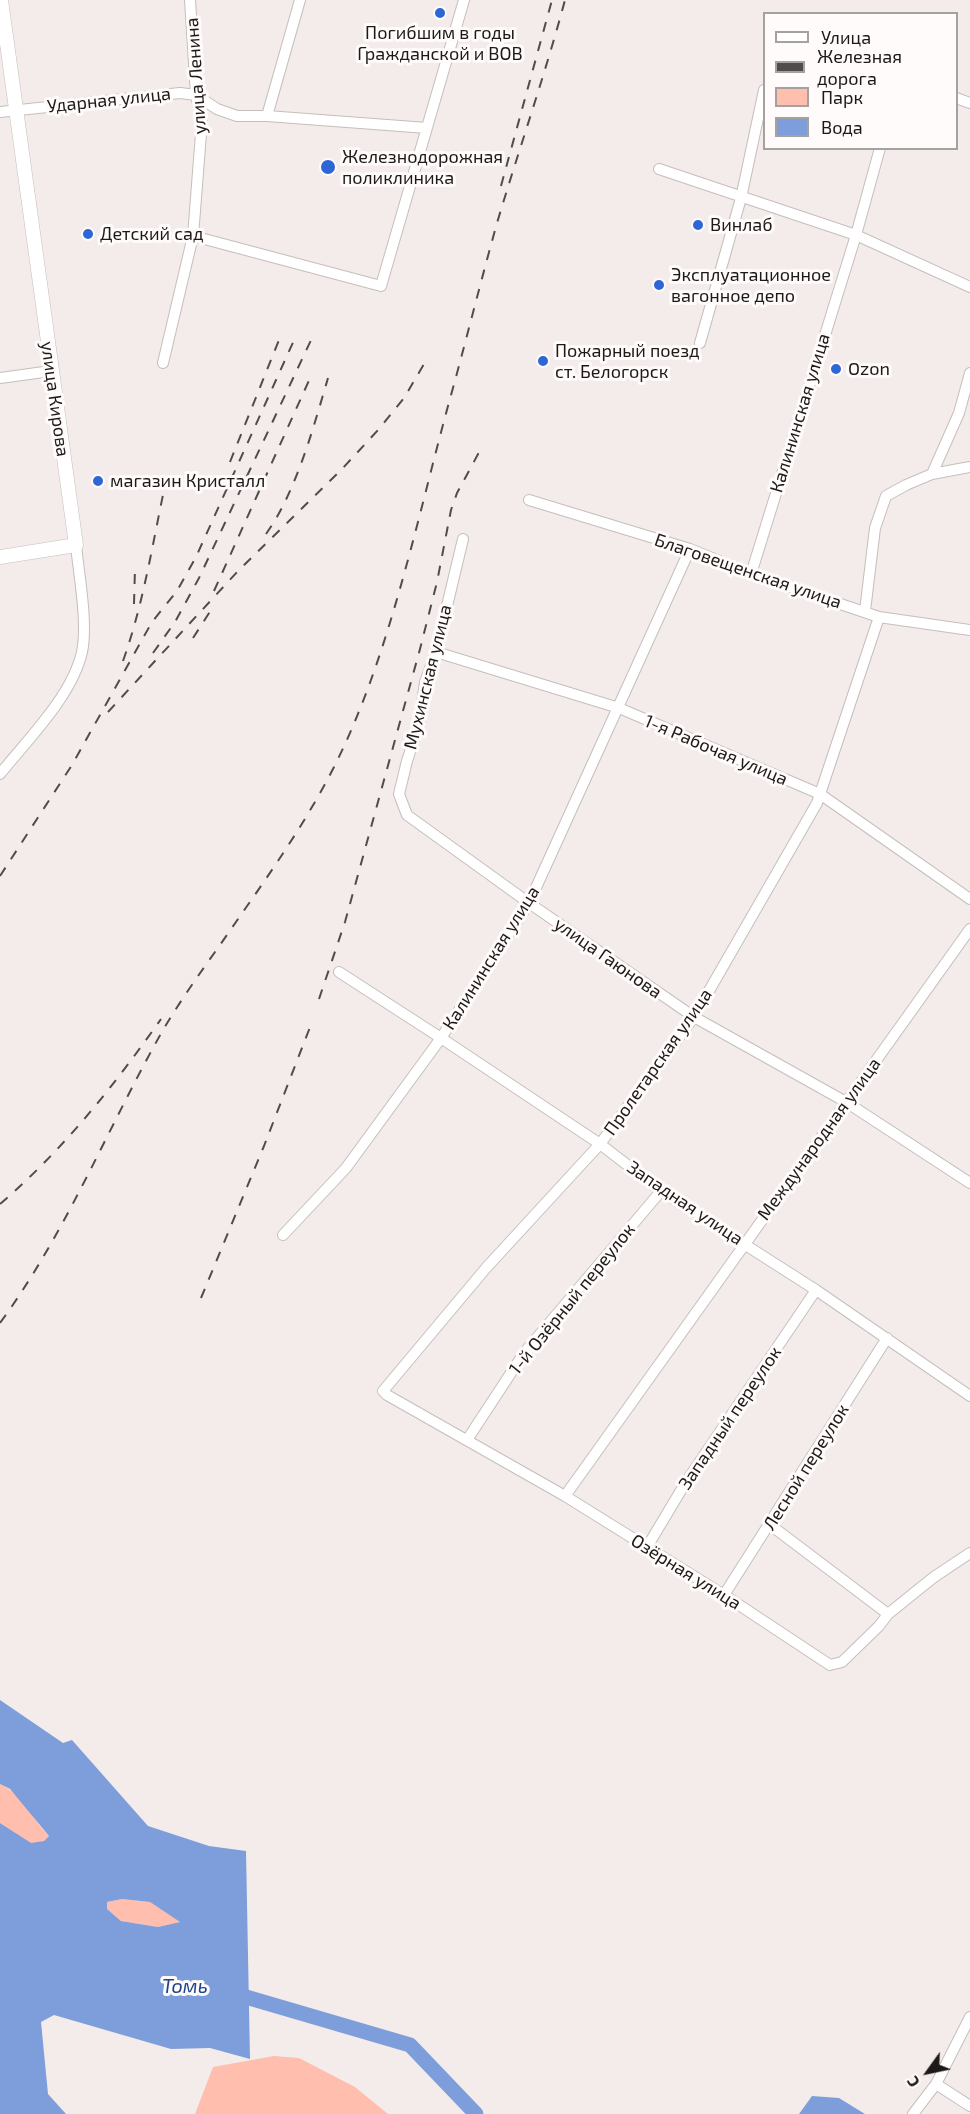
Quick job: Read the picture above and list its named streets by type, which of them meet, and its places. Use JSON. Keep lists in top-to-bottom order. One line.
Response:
{"streets":{"main road":["улица Кирова"],"street":["улица Ленина","Ударная улица","Калининская улица","Благовещенская улица","Мухинская улица","1-я Рабочая улица","улица Гаюнова","Пролетарская улица","Международная улица","Западная улица","1-й Озёрный переулок","Западный переулок","Лесной переулок","Озёрная улица"]},"crossings":[["улица Ленина","Ударная улица"],["Ударная улица","улица Кирова"],["Калининская улица","Благовещенская улица"],["Калининская улица","1-я Рабочая улица"],["Калининская улица","улица Гаюнова"],["Калининская улица","Западная улица"],["Благовещенская улица","Пролетарская улица"],["Мухинская улица","1-я Рабочая улица"],["Мухинская улица","улица Гаюнова"],["1-я Рабочая улица","Пролетарская улица"],["улица Гаюнова","Пролетарская улица"],["улица Гаюнова","Международная улица"],["Пролетарская улица","Западная улица"],["Пролетарская улица","Озёрная улица"],["Международная улица","Западная улица"],["Международная улица","Озёрная улица"],["Западная улица","1-й Озёрный переулок"],["Западная улица","Западный переулок"],["Западная улица","Лесной переулок"],["1-й Озёрный переулок","Озёрная улица"],["Западный переулок","Озёрная улица"],["Лесной переулок","Озёрная улица"]],"water":["Томь"],"places":["Погибшим в годы Гражданской и ВОВ","Железнодорожная поликлиника","Винлаб","Детский сад","Эксплуатационное вагонное депо","Пожарный поезд ст. Белогорск","Ozon","магазин Кристалл"],"legend":["Улица","Железная дорога","Парк","Вода"],"north":"bottom left"}
